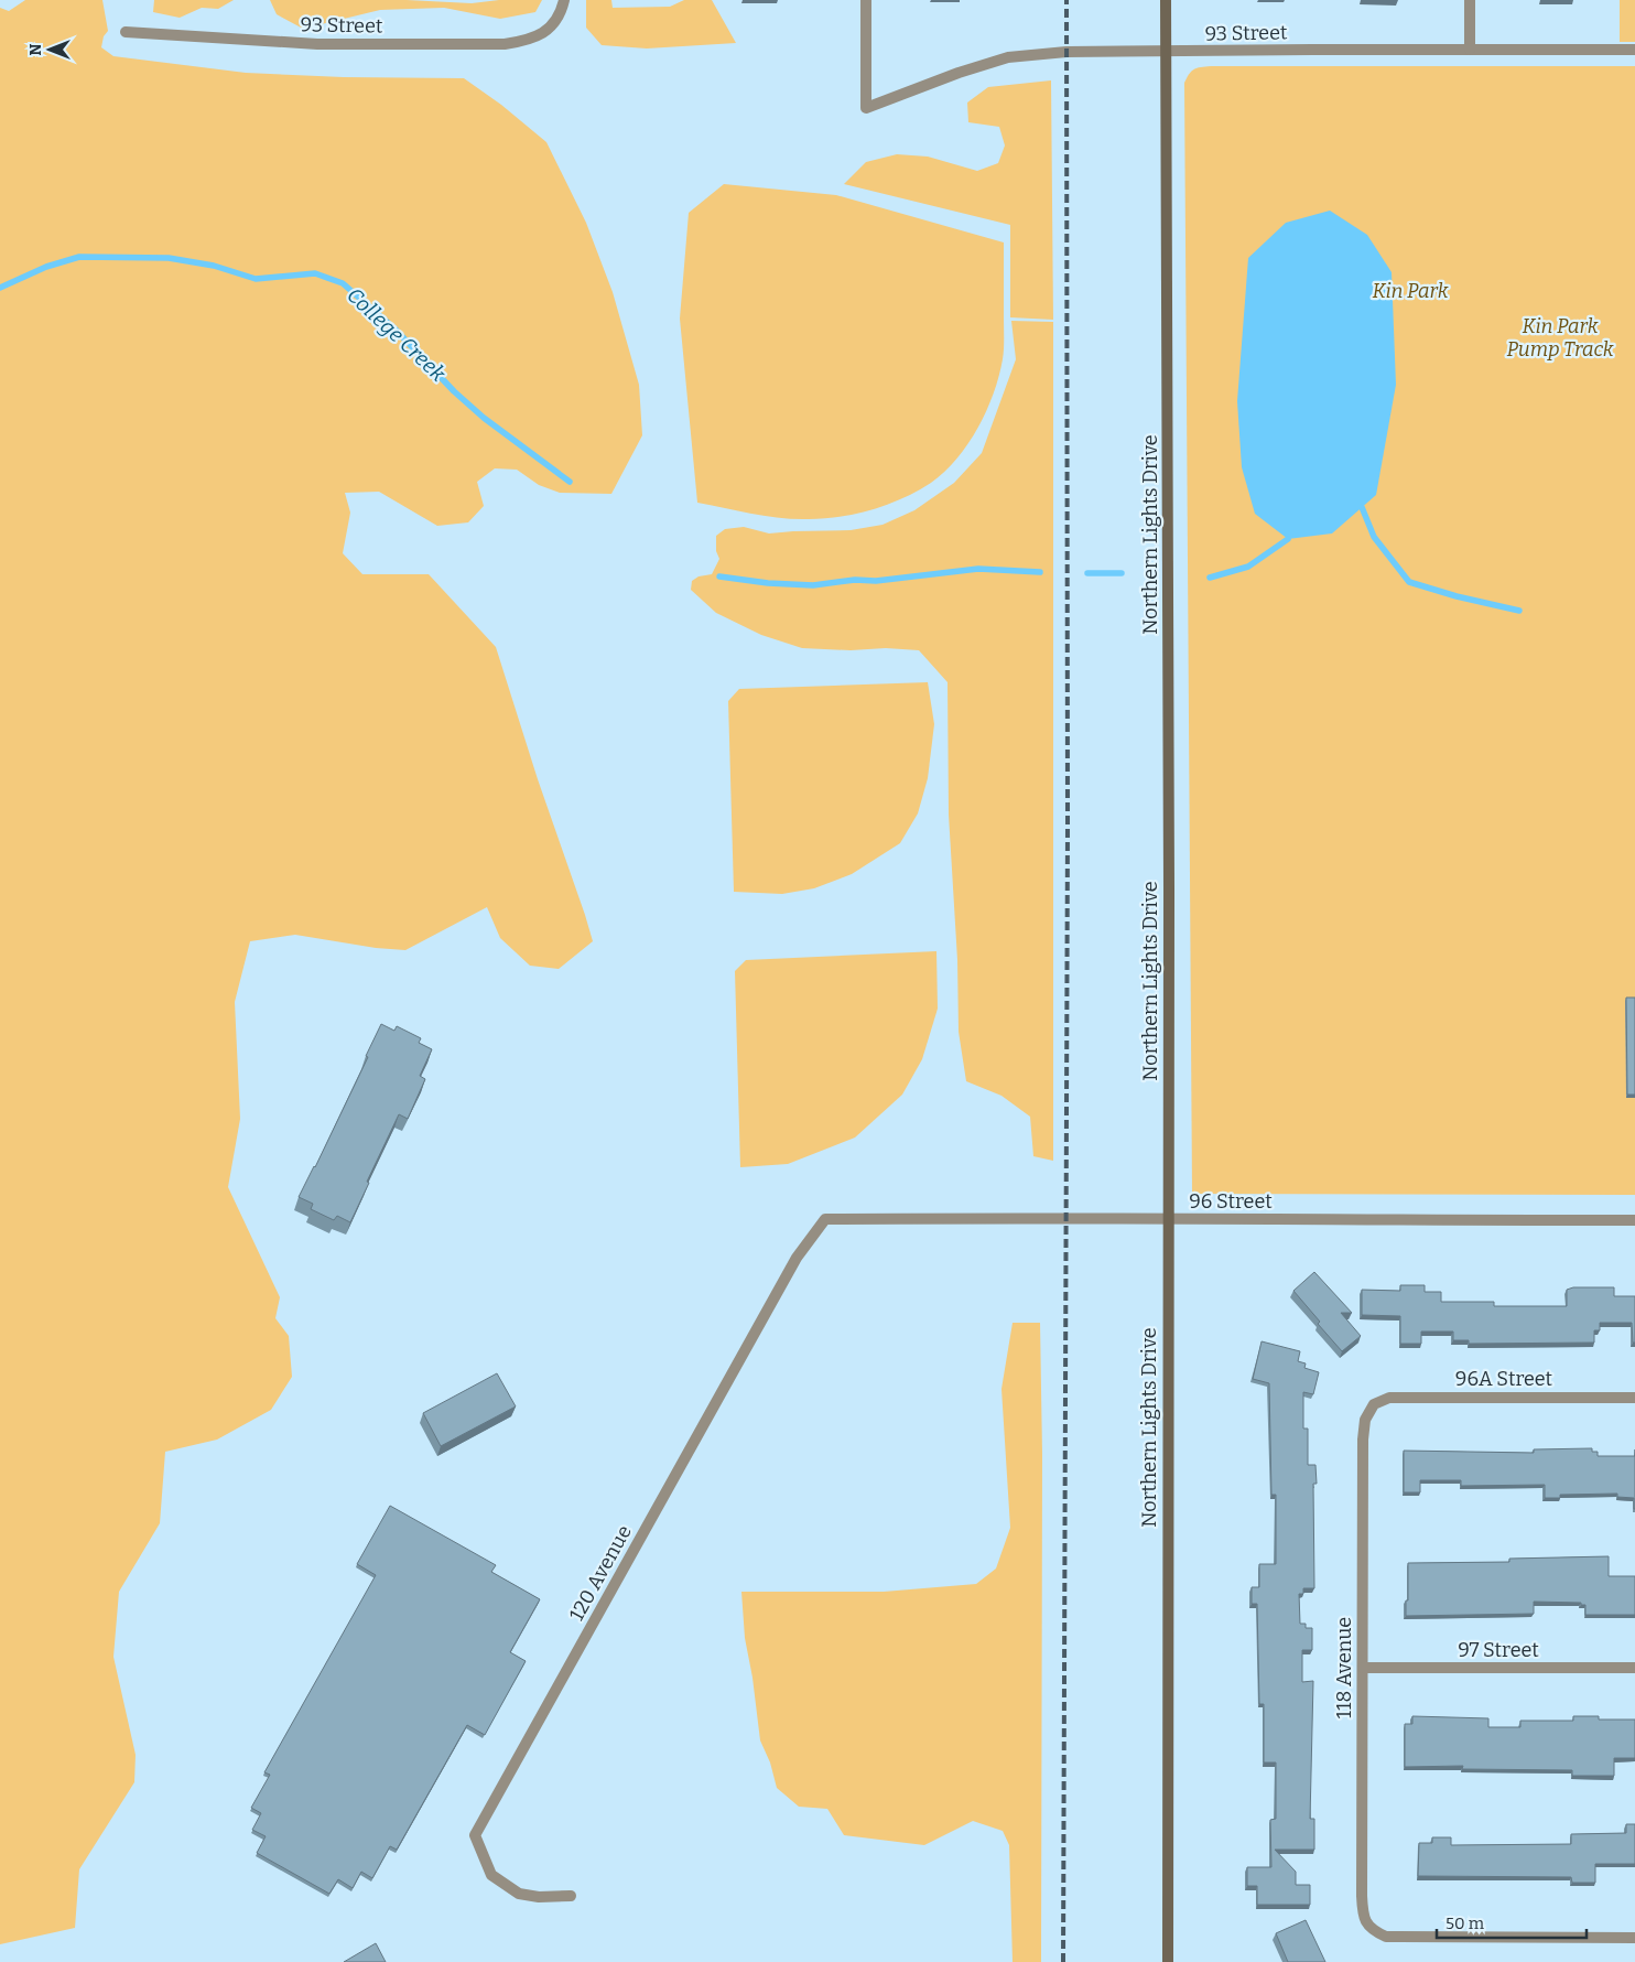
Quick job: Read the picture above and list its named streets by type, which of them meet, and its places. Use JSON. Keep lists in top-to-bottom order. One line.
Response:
{"streets":{"main road":["Northern Lights Drive"],"street":["93 Street","96 Street","96A Street","120 Avenue","97 Street","118 Avenue"]},"crossings":[["93 Street","Northern Lights Drive"],["Northern Lights Drive","96 Street"],["96 Street","120 Avenue"],["96A Street","118 Avenue"],["97 Street","118 Avenue"]],"water":["College Creek"],"parks":["Kin Park","Kin Park Pump Track"],"scale_bar":"50 m","north":"left"}
